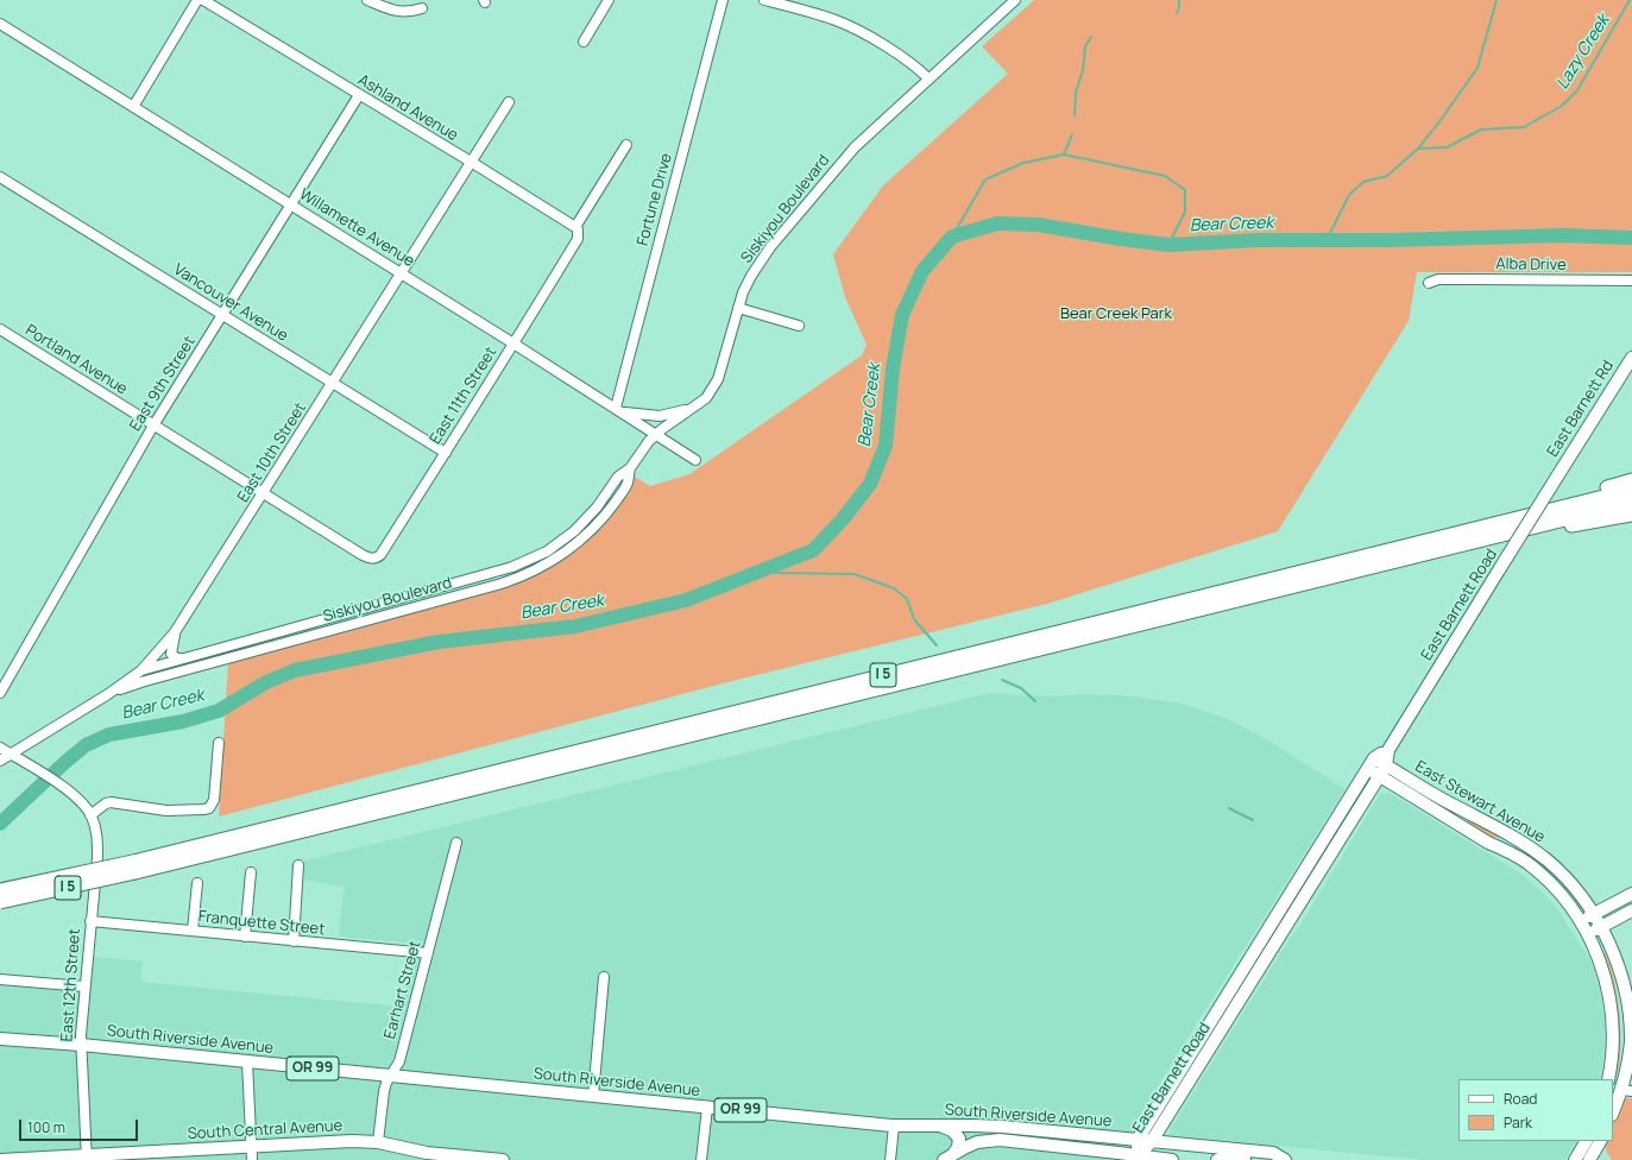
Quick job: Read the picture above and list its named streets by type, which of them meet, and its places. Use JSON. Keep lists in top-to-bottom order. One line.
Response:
{"streets":{"highway":["I 5"],"main road":["East Barnett Rd","East Barnett Road","East Stewart Avenue","South Riverside Avenue","OR 99","South Central Avenue"],"street":["Ashland Avenue","Fortune Drive","Siskiyou Boulevard","Willamette Avenue","Alba Drive","Vancouver Avenue","Portland Avenue","East 9th Street","East 11th Street","East 10th Street","Franquette Street","East 12th Street","Earhart Street"]},"crossings":[["Ashland Avenue","East 9th Street"],["Ashland Avenue","East 11th Street"],["Ashland Avenue","East 10th Street"],["Fortune Drive","Willamette Avenue"],["Siskiyou Boulevard","Willamette Avenue"],["Siskiyou Boulevard","East 10th Street"],["Willamette Avenue","East 9th Street"],["Willamette Avenue","East 11th Street"],["Willamette Avenue","East 10th Street"],["Vancouver Avenue","East 9th Street"],["Vancouver Avenue","East 11th Street"],["Vancouver Avenue","East 10th Street"],["Portland Avenue","East 9th Street"],["Portland Avenue","East 11th Street"],["Portland Avenue","East 10th Street"],["East Barnett Rd","East Barnett Road"],["East Barnett Road","East Stewart Avenue"],["East Barnett Road","South Riverside Avenue"],["Franquette Street","East 12th Street"],["Franquette Street","Earhart Street"],["East 12th Street","South Riverside Avenue"],["East 12th Street","South Central Avenue"],["Earhart Street","South Riverside Avenue"],["Earhart Street","South Central Avenue"]],"water":["Lazy Creek","Bear Creek"],"parks":["Bear Creek Park"],"legend":["Road","Park"],"scale_bar":"100 m"}
